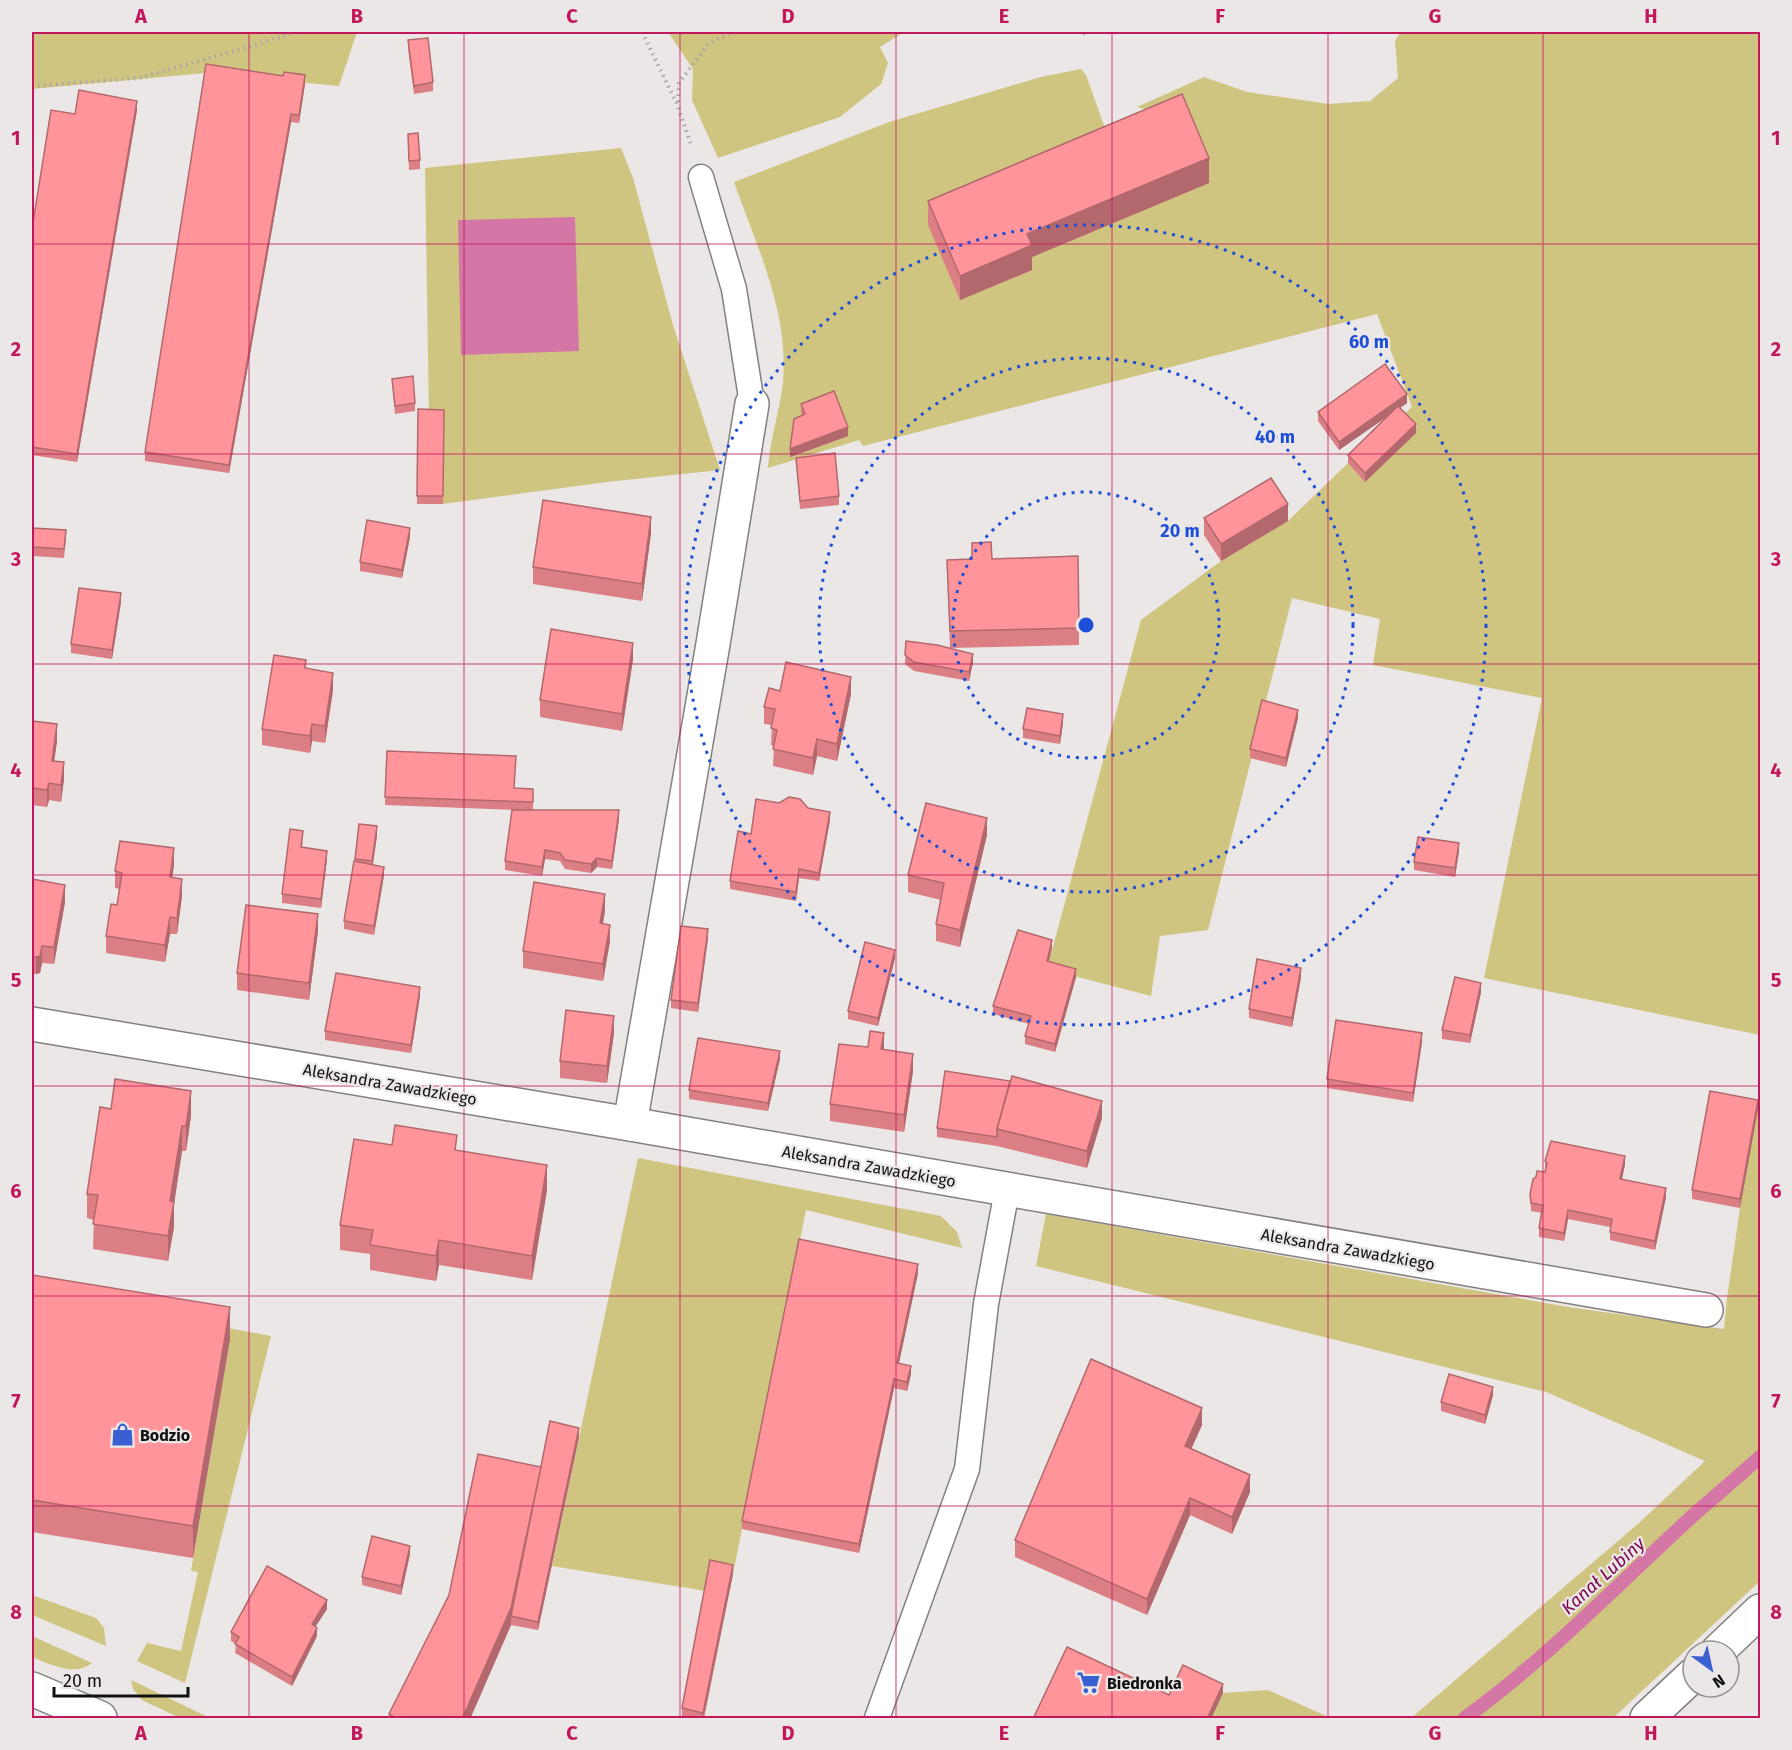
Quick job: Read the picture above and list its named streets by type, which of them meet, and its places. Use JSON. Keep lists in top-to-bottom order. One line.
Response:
{"streets":{"street":["Aleksandra Zawadzkiego"]},"water":["Kanał Lubiny"],"places":{"shop":["Bodzio"],"supermarket":["Biedronka"]},"scale_bar":"20 m","north":"bottom right","grid":{"columns":["A","B","C","D","E","F","G","H"],"rows":["1","2","3","4","5","6","7","8"]},"rings":["60 m","40 m","20 m"]}
